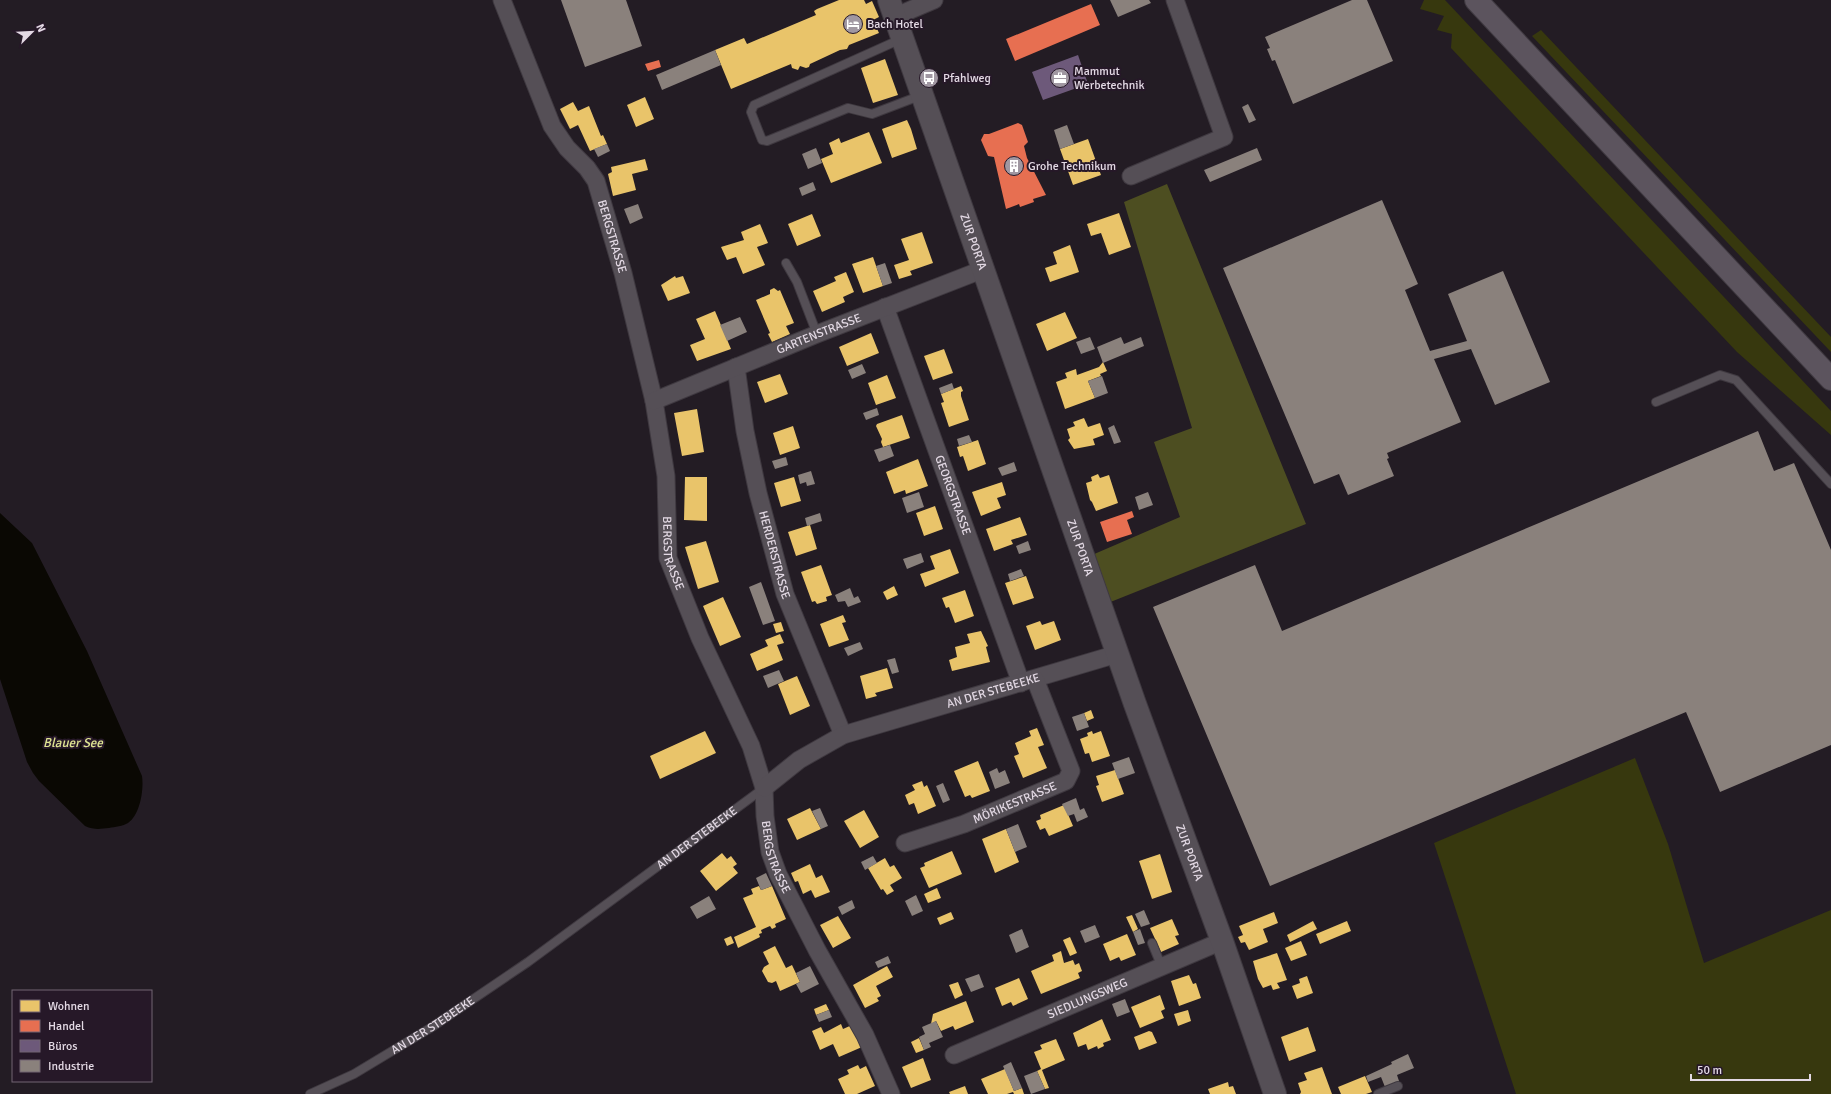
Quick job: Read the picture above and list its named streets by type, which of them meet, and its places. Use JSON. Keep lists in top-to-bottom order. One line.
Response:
{"streets":{"main road":["ZUR PORTA"],"street":["BERGSTRASSE","GARTENSTRASSE","GEORGSTRASSE","HERDERSTRASSE","AN DER STEBEEKE","MÖRIKESTRASSE","SIEDLUNGSWEG"]},"crossings":[["BERGSTRASSE","GARTENSTRASSE"],["BERGSTRASSE","AN DER STEBEEKE"],["ZUR PORTA","GARTENSTRASSE"],["ZUR PORTA","AN DER STEBEEKE"],["ZUR PORTA","SIEDLUNGSWEG"],["GARTENSTRASSE","GEORGSTRASSE"],["GARTENSTRASSE","HERDERSTRASSE"],["GEORGSTRASSE","AN DER STEBEEKE"],["GEORGSTRASSE","MÖRIKESTRASSE"],["HERDERSTRASSE","AN DER STEBEEKE"],["AN DER STEBEEKE","MÖRIKESTRASSE"]],"water":["Blauer See"],"places":{"hotel":["Bach Hotel"],"bus stop":["Pfahlweg"],"office":["Mammut Werbetechnik"],"building":["Grohe Technikum"]},"legend":["Wohnen","Handel","Büros","Industrie"],"scale_bar":"50 m","north":"top right"}
